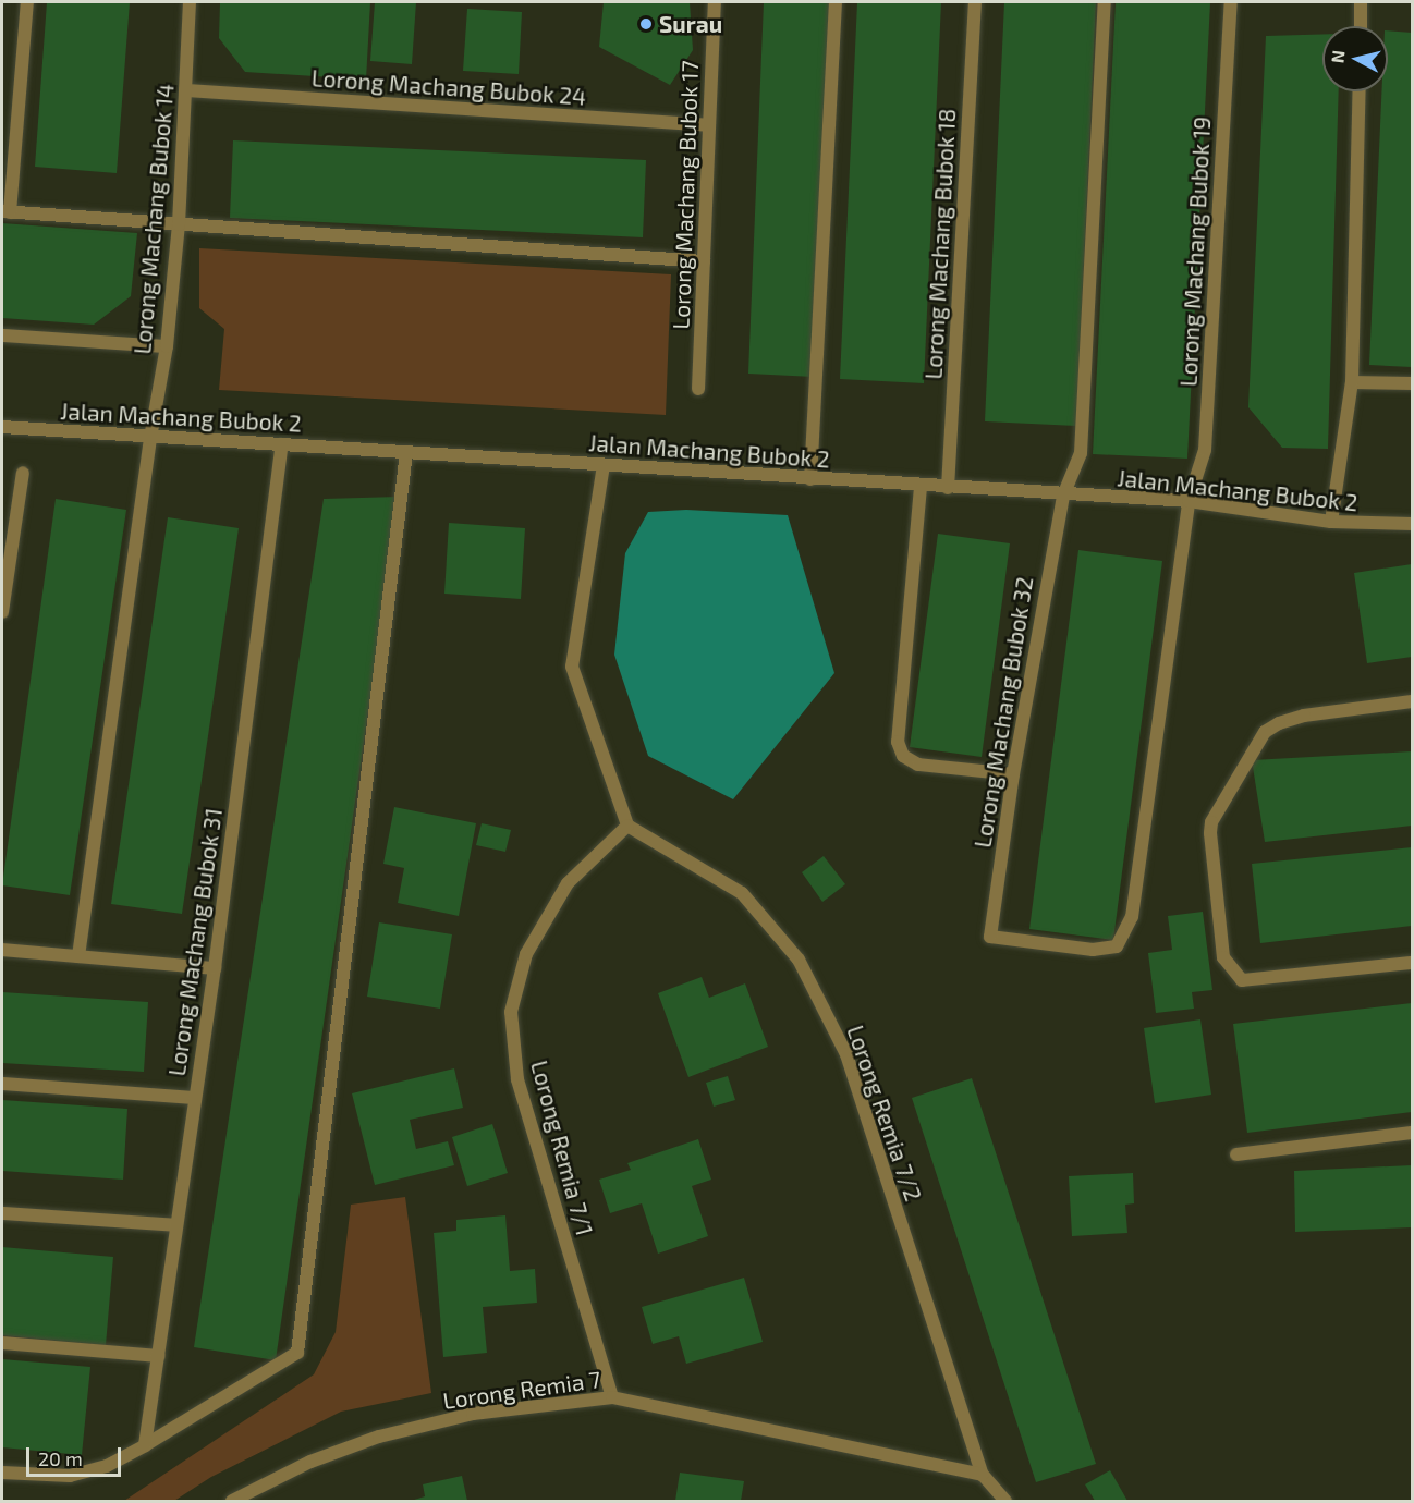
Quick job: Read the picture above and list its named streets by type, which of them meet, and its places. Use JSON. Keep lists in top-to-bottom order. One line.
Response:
{"streets":{"street":["Lorong Machang Bubok 24","Lorong Machang Bubok 17","Lorong Machang Bubok 14","Lorong Machang Bubok 18","Lorong Machang Bubok 19","Jalan Machang Bubok 2","Lorong Machang Bubok 32","Lorong Machang Bubok 31","Lorong Remia 7/2","Lorong Remia 7/1","Lorong Remia 7"]},"crossings":[["Lorong Machang Bubok 24","Lorong Machang Bubok 17"],["Lorong Machang Bubok 24","Lorong Machang Bubok 14"],["Lorong Machang Bubok 14","Jalan Machang Bubok 2"],["Lorong Machang Bubok 18","Jalan Machang Bubok 2"],["Lorong Machang Bubok 19","Jalan Machang Bubok 2"],["Lorong Machang Bubok 19","Lorong Machang Bubok 32"],["Jalan Machang Bubok 2","Lorong Machang Bubok 32"],["Jalan Machang Bubok 2","Lorong Machang Bubok 31"],["Lorong Remia 7/2","Lorong Remia 7/1"],["Lorong Remia 7/2","Lorong Remia 7"],["Lorong Remia 7/1","Lorong Remia 7"]],"places":["Surau"],"scale_bar":"20 m","north":"left"}
